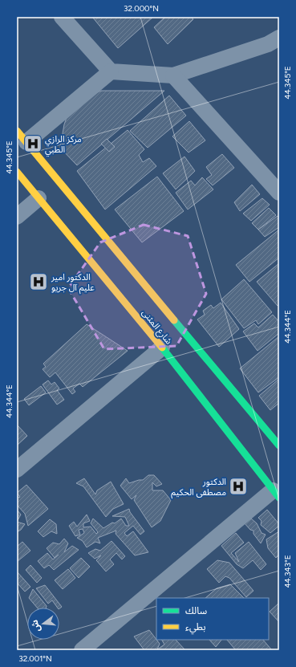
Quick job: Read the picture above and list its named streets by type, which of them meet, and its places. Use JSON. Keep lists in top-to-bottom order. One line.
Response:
{"streets":{"main road":["شارع المثنى"]},"places":{"hospital":["مركز الرازي الطبي","الدكتور امير عليم آل جريو","الدكتور مصطفى الحكيم"]},"legend":["سالك","بطيء"],"north":"left","coordinates":["32.000°N","44.345°E","44.344°E","44.343°E","32.001°N"]}
